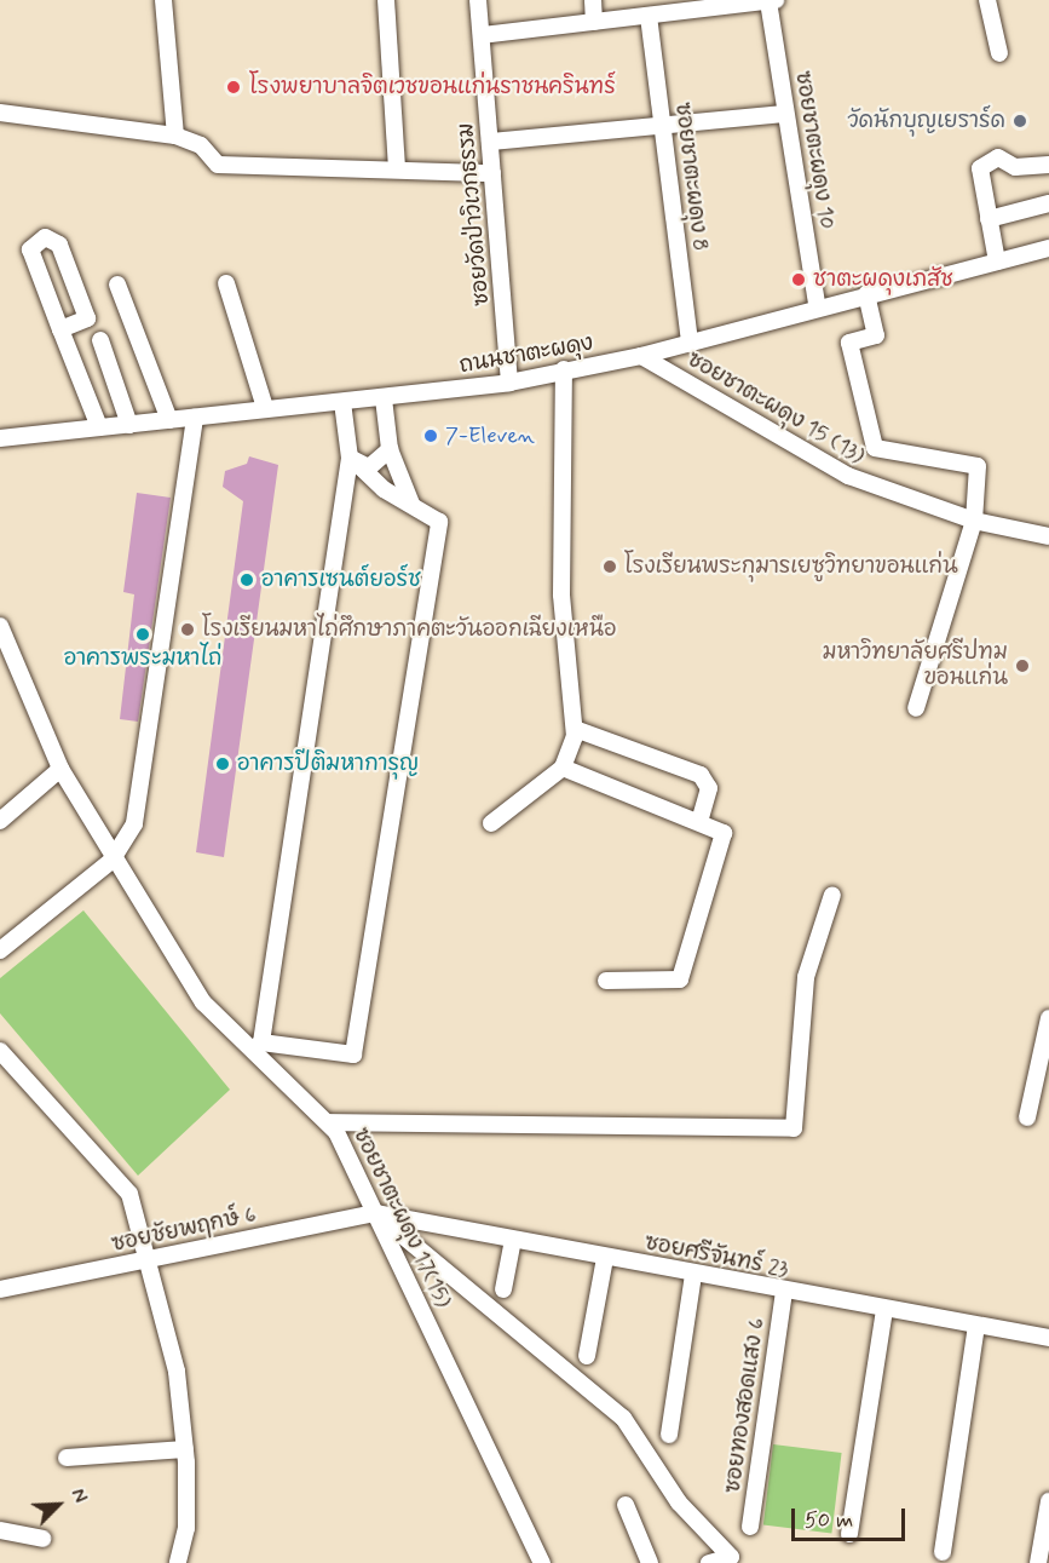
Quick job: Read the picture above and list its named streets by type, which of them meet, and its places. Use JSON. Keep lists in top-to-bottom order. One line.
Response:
{"streets":{"street":["ซอยชาตะผดุง 10","ซอยชาตะผดุง 8","ซอยวัดป่าวิเวกธรรม","ถนนชาตะผดุง","ซอยชาตะผดุง 15 (13)","ซอยชาตะผดุง 17(15)","ซอยชัยพฤกษ์ 6","ซอยศรีจันทร์ 23","ซอยทองสอดแสง 6"]},"crossings":[["ซอยชาตะผดุง 10","ถนนชาตะผดุง"],["ซอยชาตะผดุง 8","ถนนชาตะผดุง"],["ซอยวัดป่าวิเวกธรรม","ถนนชาตะผดุง"],["ถนนชาตะผดุง","ซอยชาตะผดุง 15 (13)"],["ซอยชาตะผดุง 17(15)","ซอยชัยพฤกษ์ 6"],["ซอยชาตะผดุง 17(15)","ซอยศรีจันทร์ 23"],["ซอยชัยพฤกษ์ 6","ซอยศรีจันทร์ 23"],["ซอยศรีจันทร์ 23","ซอยทองสอดแสง 6"]],"places":["โรงพยาบาลจิตเวชขอนแก่นราชนครินทร์","วัดนักบุญเยราร์ด","ชาตะผดุงเภสัช","7-Eleven","โรงเรียนพระกุมารเยซูวิทยาขอนแก่น","อาคารเซนต์ยอร์ช","โรงเรียนมหาไถ่ศึกษาภาคตะวันออกเฉียงเหนือ","อาคารพระมหาไถ่","มหาวิทยาลัยศรีปทุม ขอนแก่น","อาคารปีติมหาการุญ"],"scale_bar":"50 m","north":"top right"}
